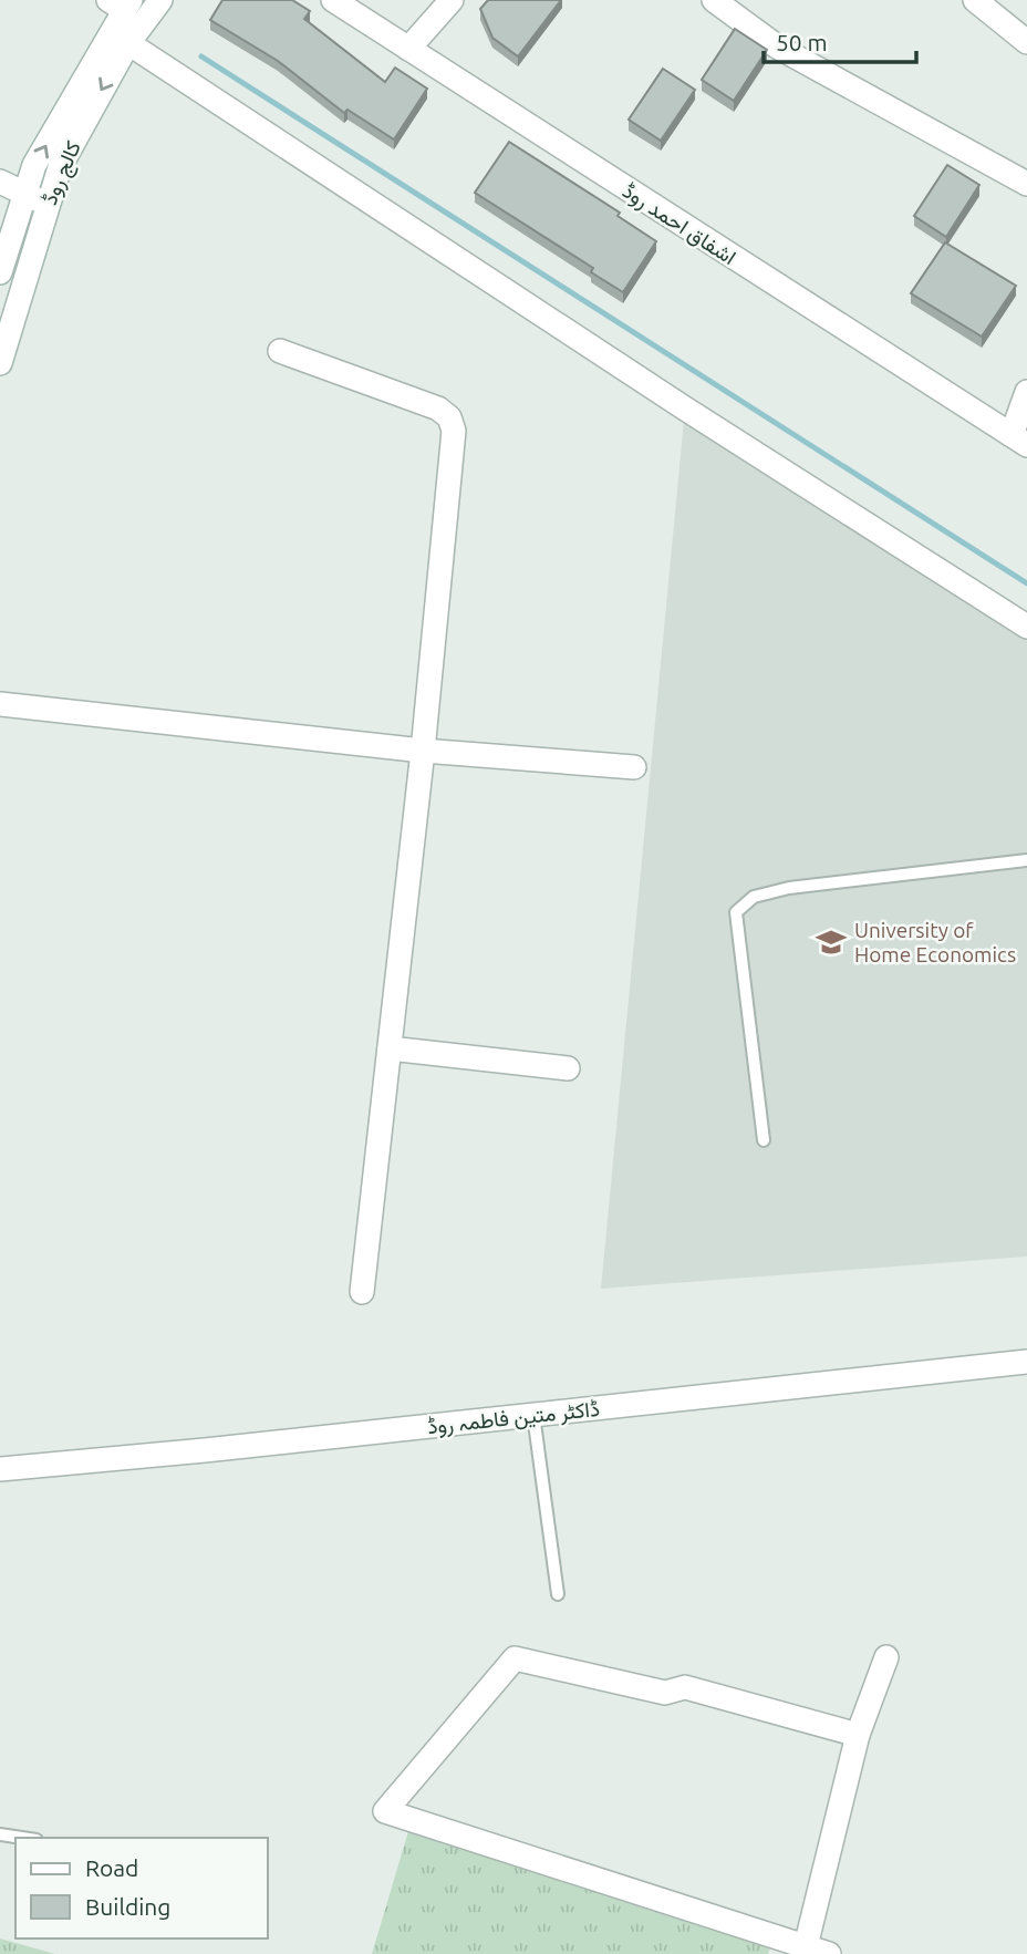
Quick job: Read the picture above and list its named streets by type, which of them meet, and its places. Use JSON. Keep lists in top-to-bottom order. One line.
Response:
{"streets":{"street":["کالج روڈ","اشفاق احمد روڈ","ڈاکٹر متین فاطمہ روڈ"]},"places":{"school or university":["University of Home Economics"]},"legend":["Road","Building"],"scale_bar":"50 m"}
